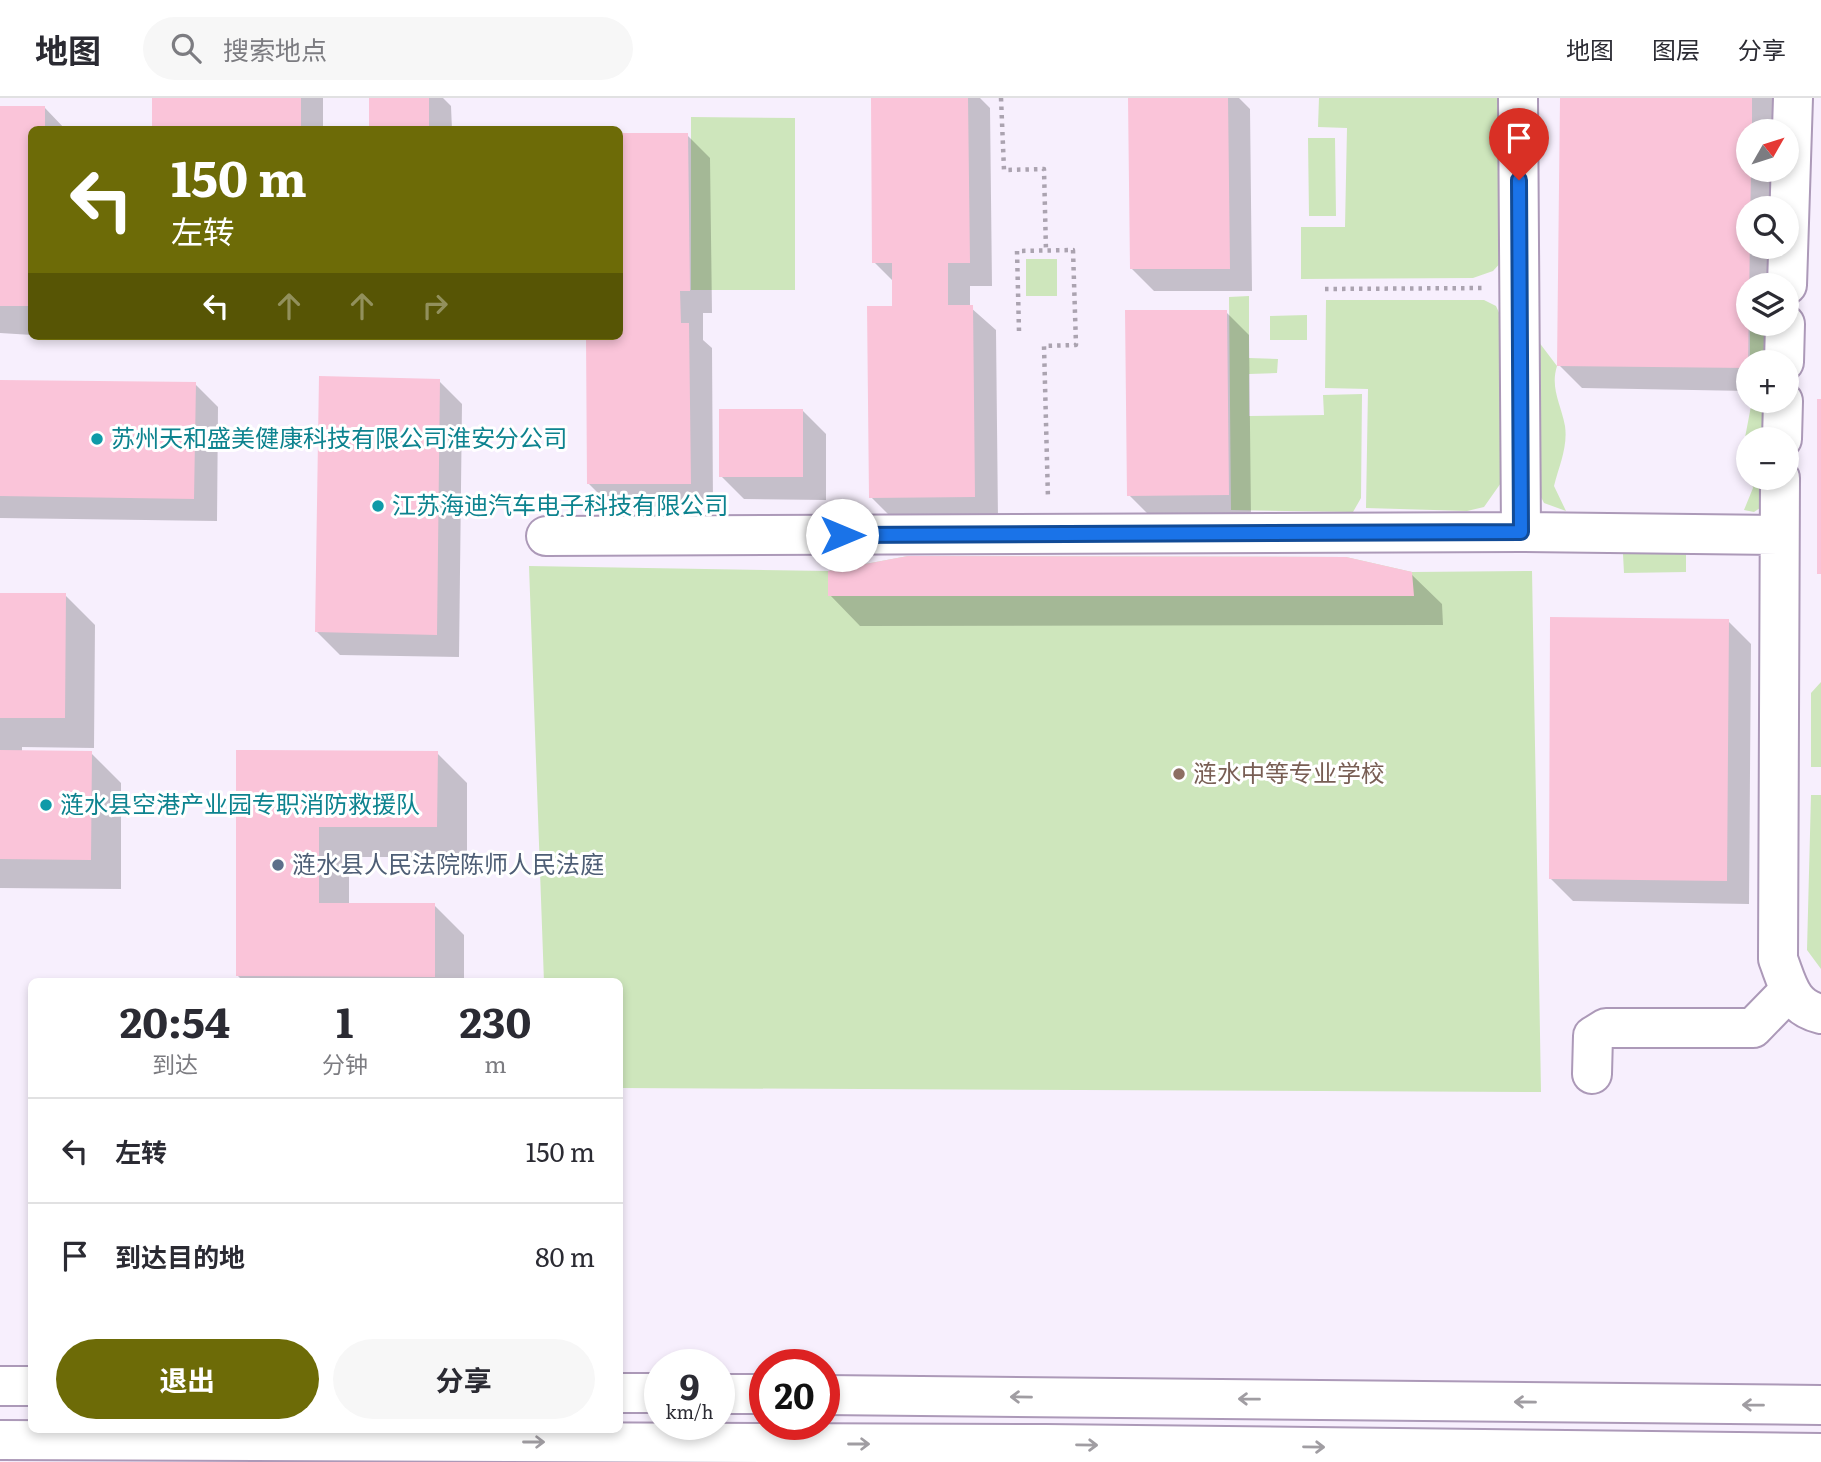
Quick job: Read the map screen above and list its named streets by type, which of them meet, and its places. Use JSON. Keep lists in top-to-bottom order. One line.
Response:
{"places":["苏州天和盛美健康科技有限公司淮安分公司","江苏海迪汽车电子科技有限公司","涟水中等专业学校","涟水县空港产业园专职消防救援队","涟水县人民法院陈师人民法庭"],"north":"top right","page":{"header":"地图","search":"搜索地点","nav":["地图","图层","分享"],"map_buttons":["+","−"],"turn":["150 m","左转"],"eta":["20:54","到达","1","分钟","230","m"],"list":[{"name":"左转","value":"150 m"},{"name":"到达目的地","value":"80 m"}],"buttons":["退出","分享"],"speed":"9 km/h","limit":"20"}}
